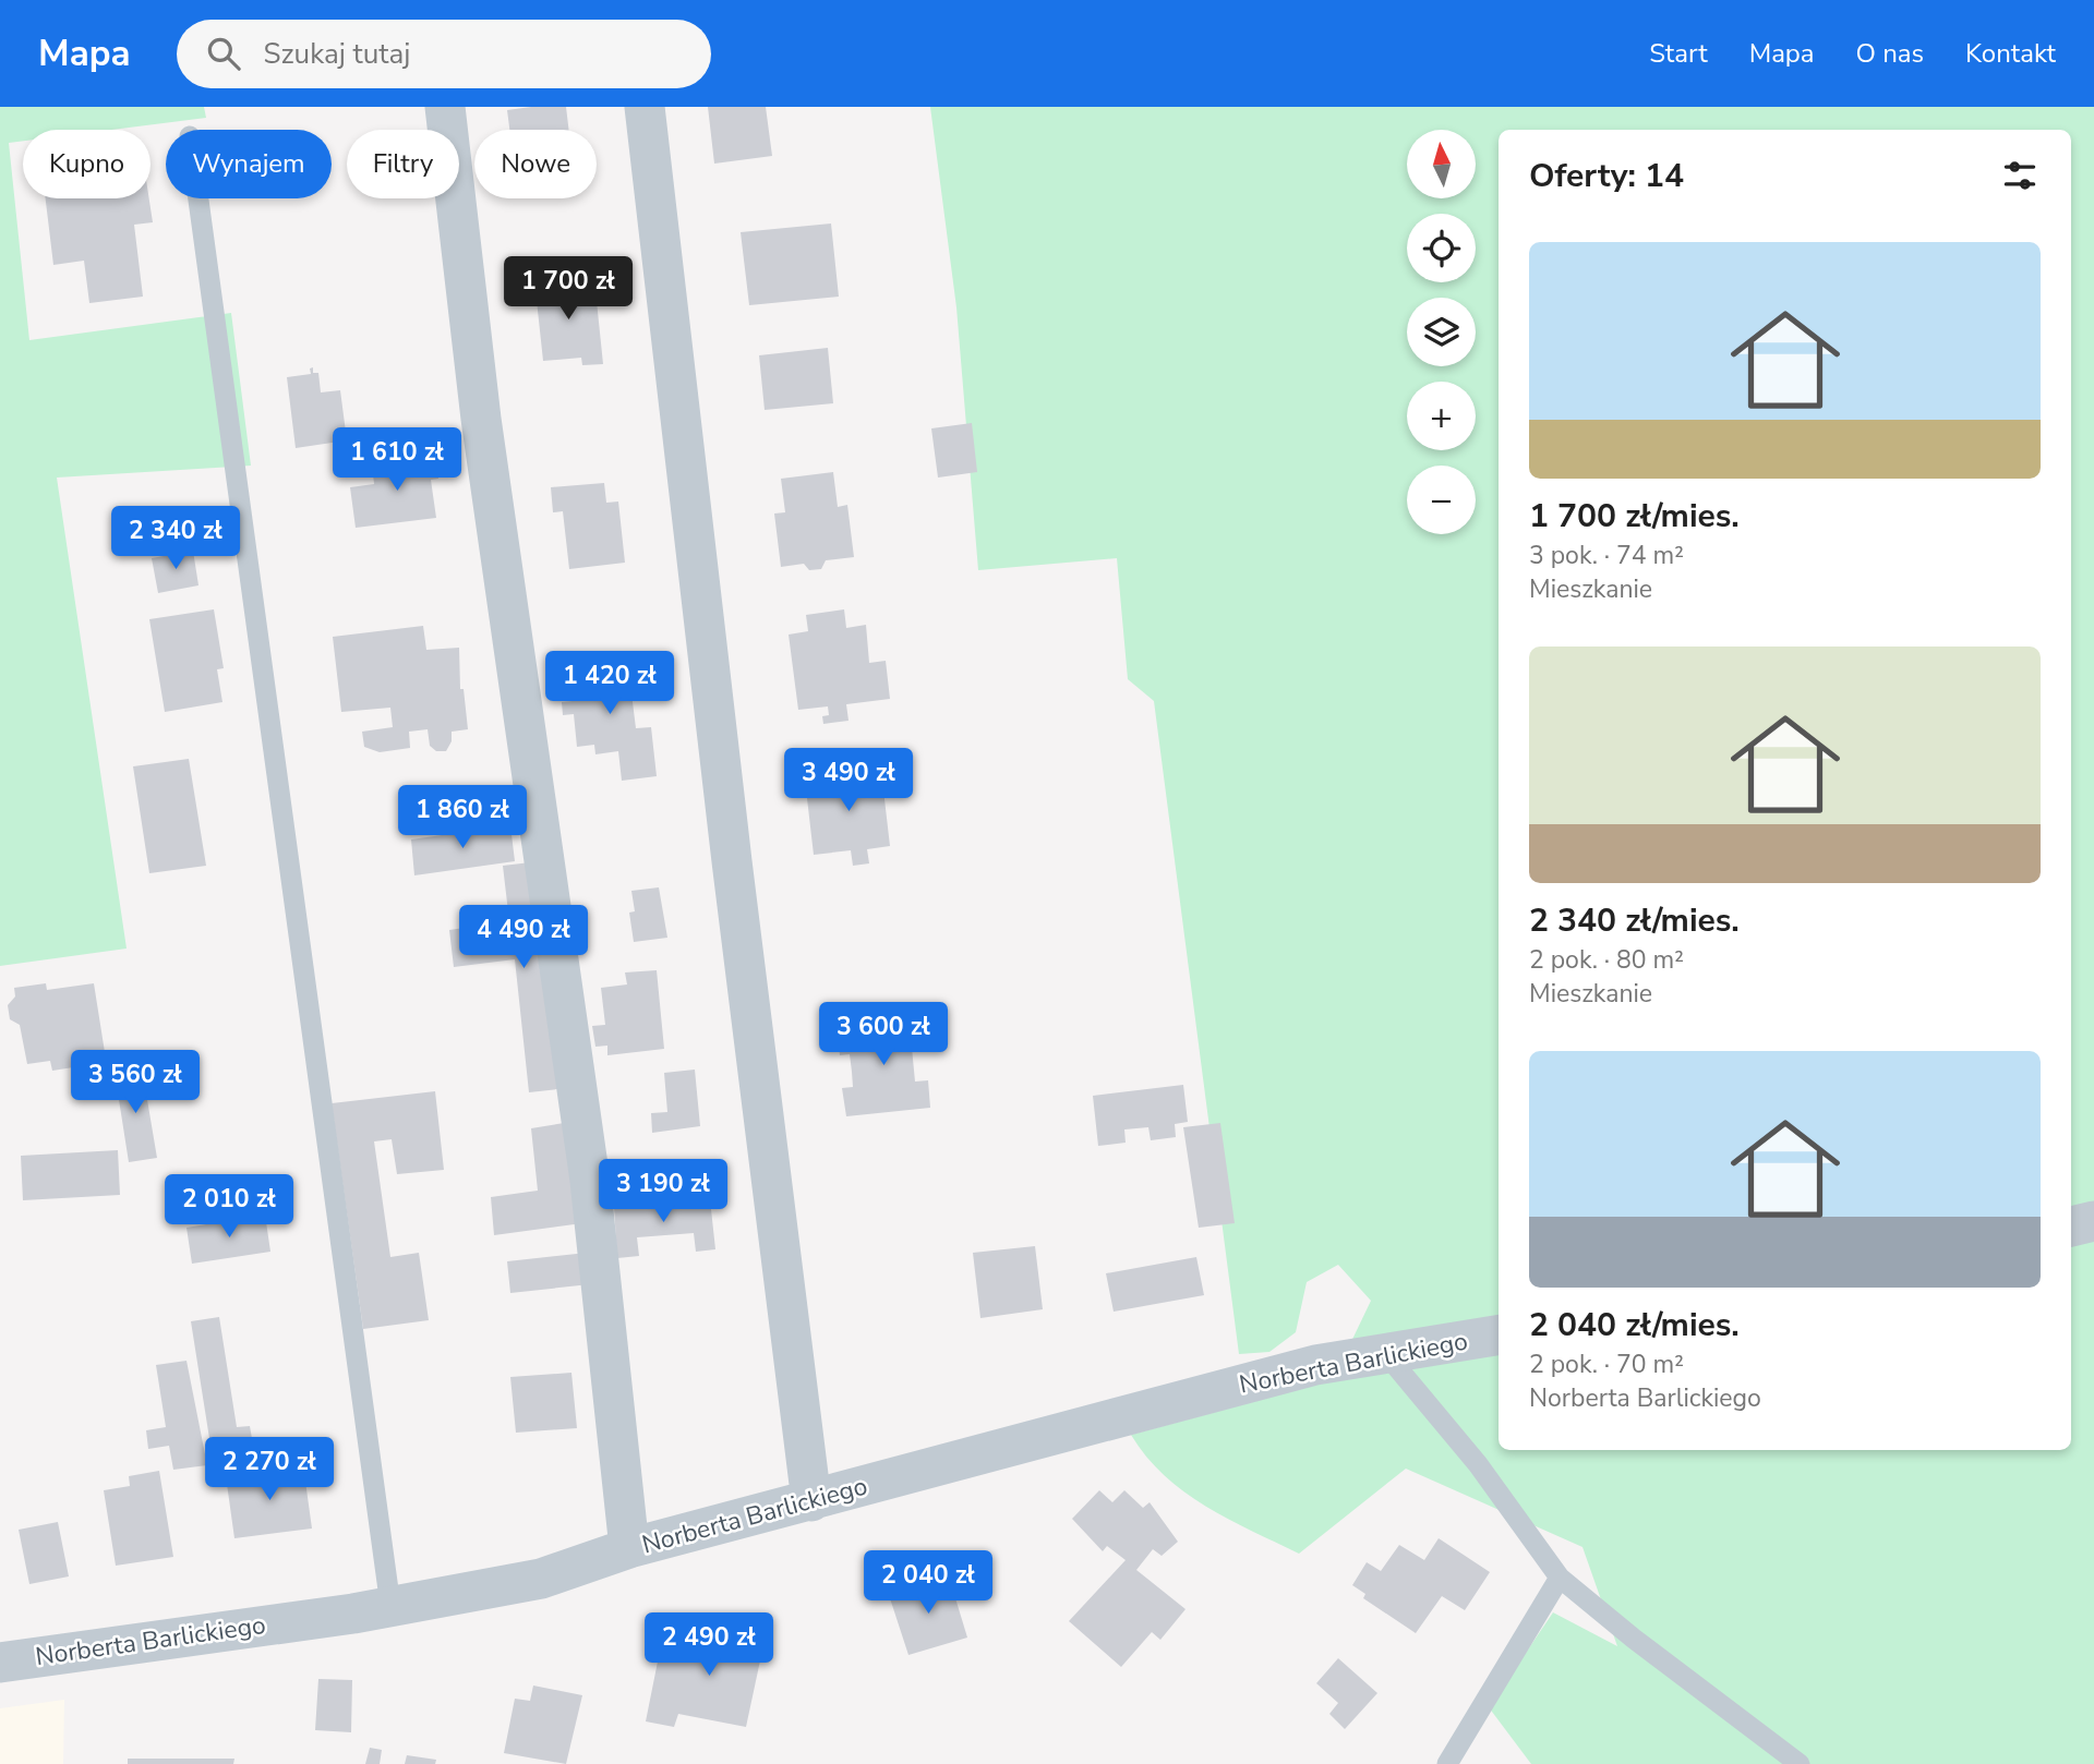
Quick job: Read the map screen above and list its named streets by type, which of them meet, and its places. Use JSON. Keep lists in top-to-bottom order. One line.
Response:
{"streets":{"street":["Norberta Barlickiego"]},"north":"top","page":{"header":"Mapa","search":"Szukaj tutaj","nav":["Start","Mapa","O nas","Kontakt"],"map_buttons":["+","−"],"chip":["Kupno","Wynajem","Filtry","Nowe"],"heading":"Oferty: 14","list":[{"name":"1 700 zł/mies.","note":"3 pok. · 74 m² · Mieszkanie"},{"name":"2 340 zł/mies.","note":"2 pok. · 80 m² · Mieszkanie"},{"name":"2 040 zł/mies.","note":"2 pok. · 70 m² · Norberta Barlickiego"}],"price":["1 700 zł","1 610 zł","2 340 zł","1 420 zł","3 490 zł","1 860 zł","4 490 zł","3 600 zł","3 560 zł","3 190 zł","2 010 zł","2 270 zł","2 040 zł","2 490 zł"]}}
